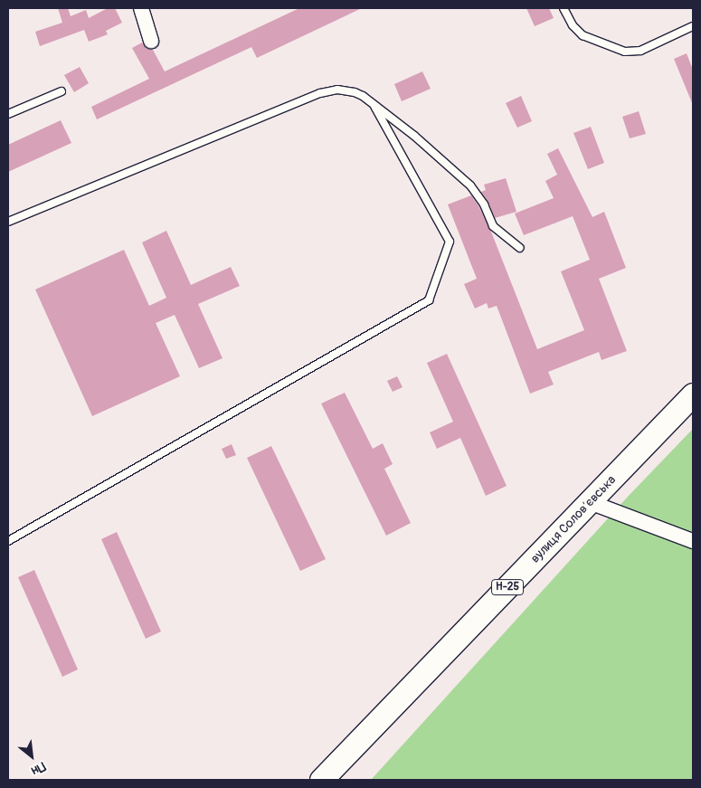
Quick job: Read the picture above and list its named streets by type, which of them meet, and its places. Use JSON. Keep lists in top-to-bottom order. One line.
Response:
{"streets":{"main road":["вулиця Соловʼєвська","Н-25"]},"north":"bottom right"}
